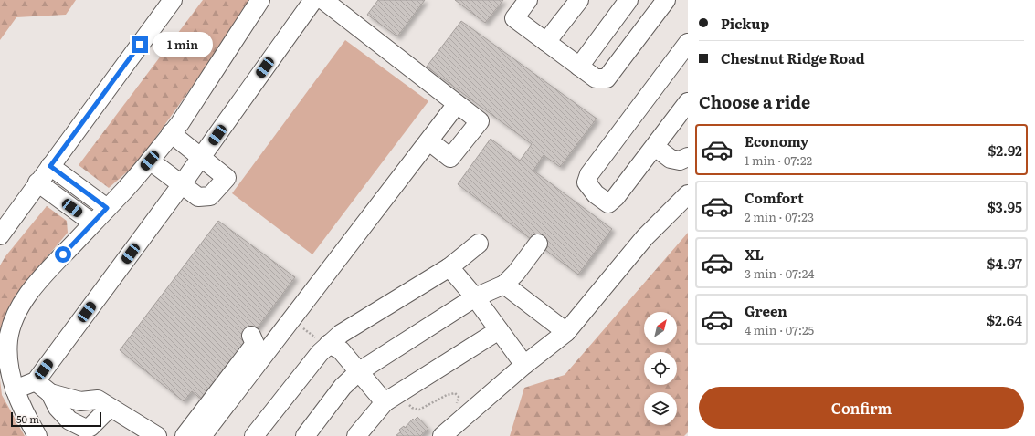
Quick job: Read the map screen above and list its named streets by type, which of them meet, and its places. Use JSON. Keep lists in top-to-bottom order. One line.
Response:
{"scale_bar":"50 m","north":"top right","page":{"banner":["Pickup","Chestnut Ridge Road"],"bubble":"1 min","heading":"Choose a ride","list":[{"name":"Economy","note":"1 min · 07:22","value":"$2.92"},{"name":"Comfort","note":"2 min · 07:23","value":"$3.95"},{"name":"XL","note":"3 min · 07:24","value":"$4.97"},{"name":"Green","note":"4 min · 07:25","value":"$2.64"}],"buttons":"Confirm","scale":"50 m"}}
